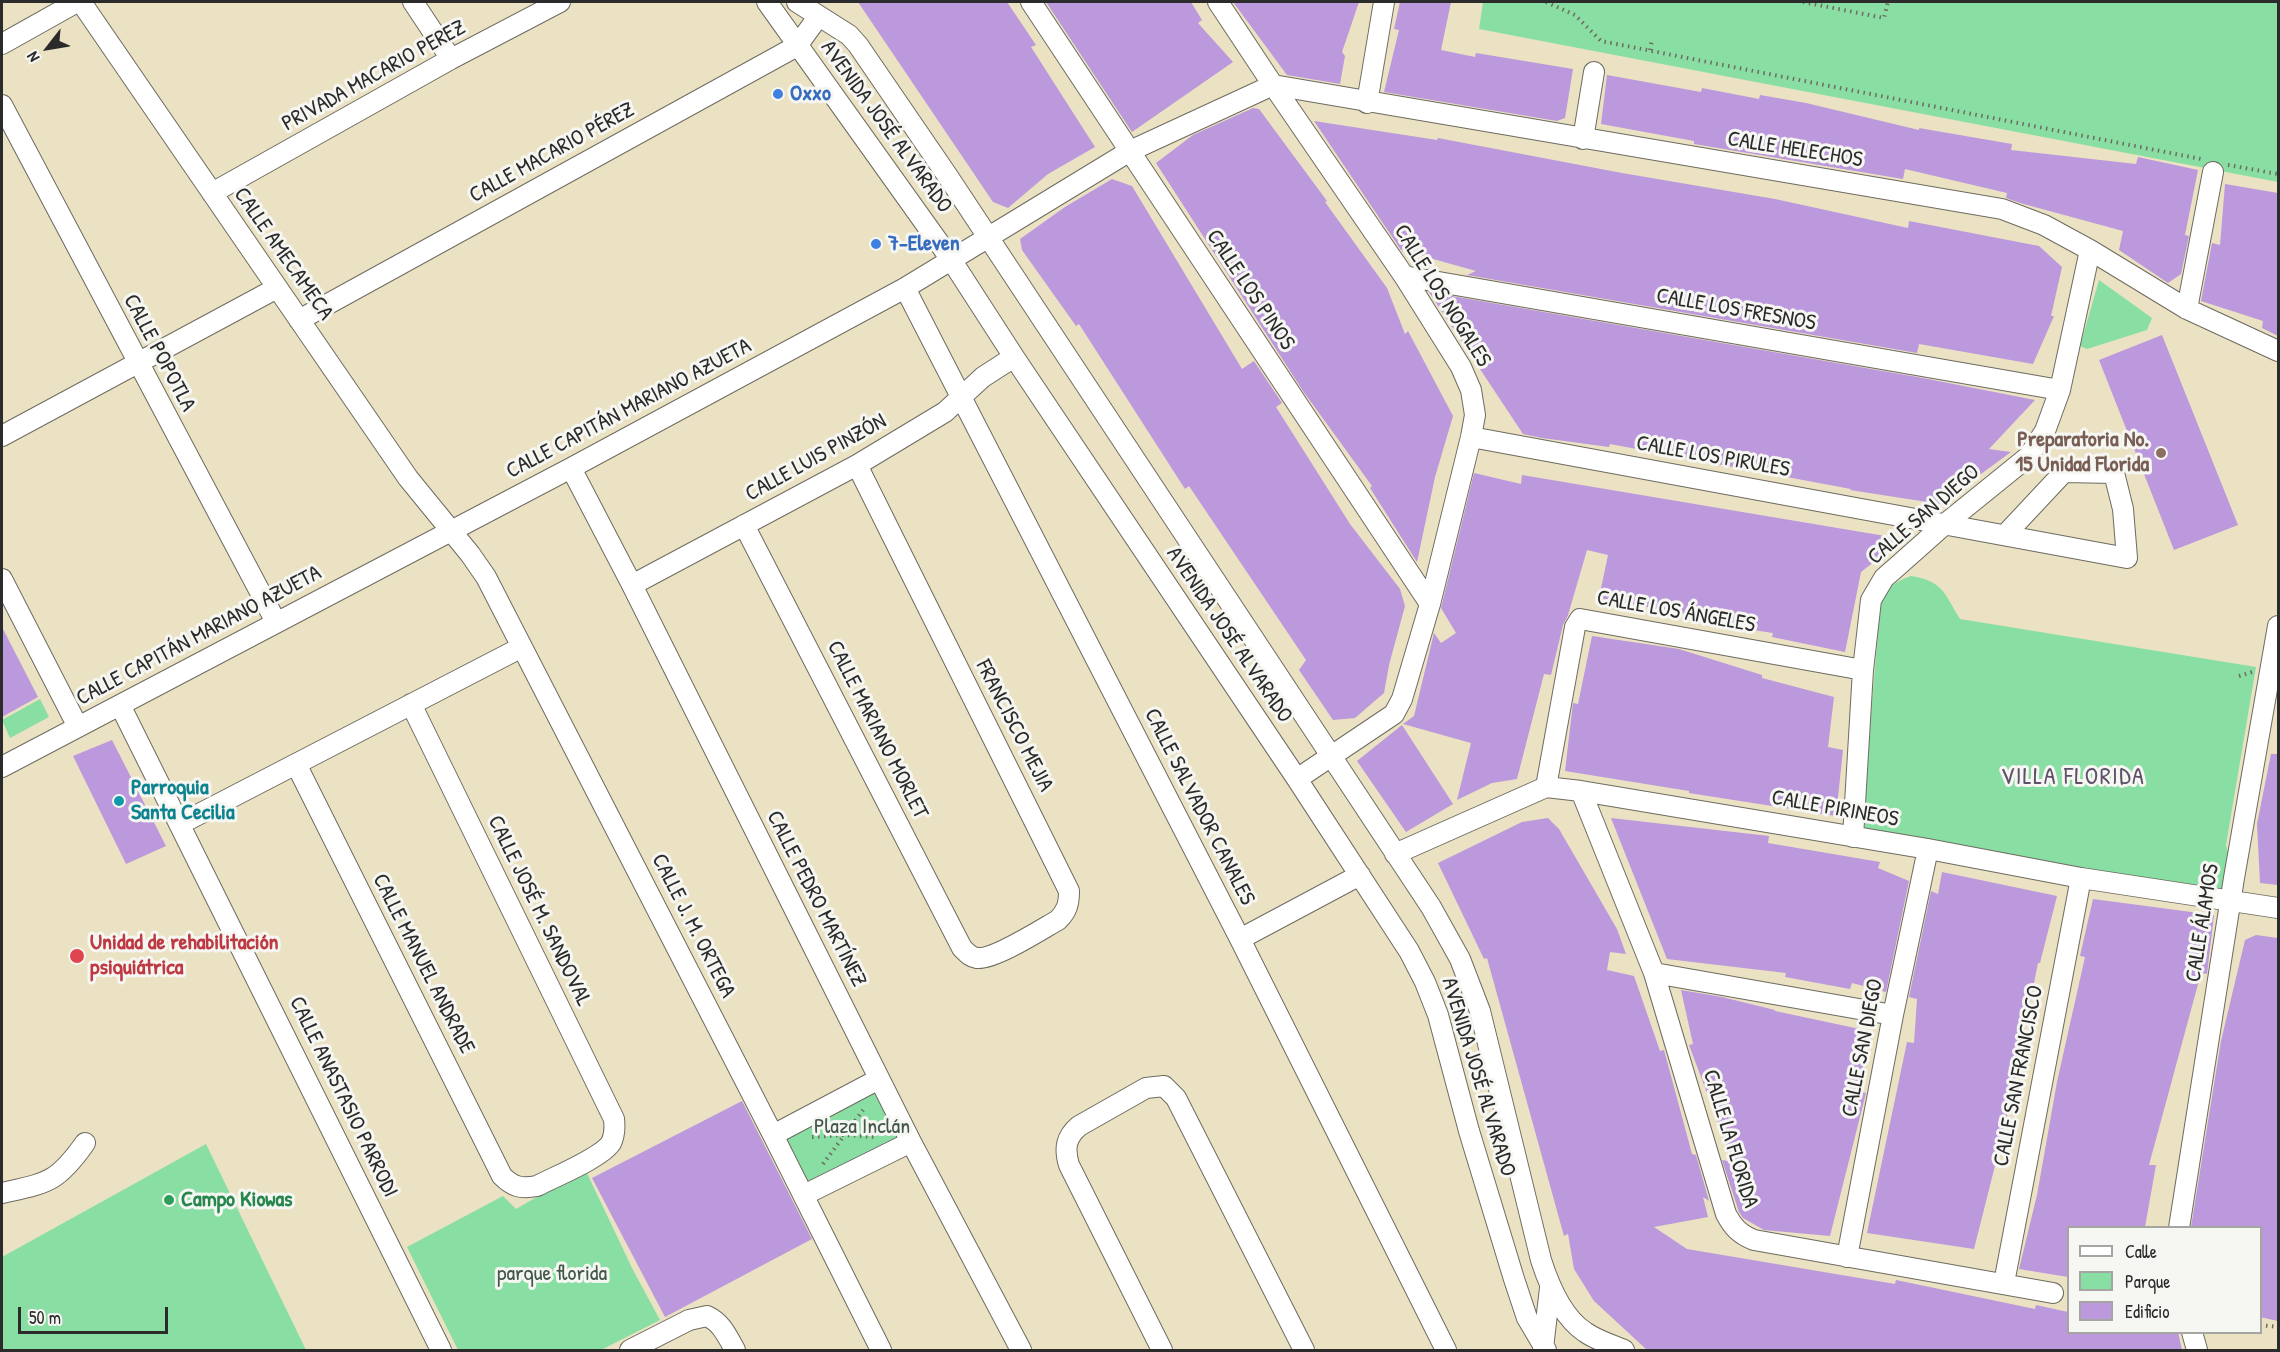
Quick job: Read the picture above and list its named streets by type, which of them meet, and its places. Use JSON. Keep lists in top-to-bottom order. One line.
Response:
{"streets":{"street":["PRIVADA MACARIO PEREZ","AVENIDA JOSÉ ALVARADO","CALLE HELECHOS","CALLE MACARIO PÉREZ","CALLE AMECAMECA","CALLE LOS PINOS","CALLE LOS NOGALES","CALLE LOS FRESNOS","CALLE POPOTLA","CALLE CAPITÁN MARIANO AZUETA","CALLE LOS PIRULES","CALLE LUIS PINZÓN","CALLE SAN DIEGO","CALLE LOS ÁNGELES","FRANCISCO MEJIA","CALLE MARIANO MORLET","CALLE SALVADOR CANALES","CALLE PIRINEOS","CALLE PEDRO MARTÍNEZ","CALLE JOSÉ M. SANDOVAL","CALLE ÁLAMOS","CALLE J. M. ORTEGA","CALLE MANUEL ANDRADE","CALLE SAN FRANCISCO","CALLE ANASTASIO PARRODI","CALLE LA FLORIDA"]},"crossings":[["PRIVADA MACARIO PEREZ","CALLE AMECAMECA"],["AVENIDA JOSÉ ALVARADO","CALLE MACARIO PÉREZ"],["AVENIDA JOSÉ ALVARADO","CALLE LOS NOGALES"],["AVENIDA JOSÉ ALVARADO","CALLE CAPITÁN MARIANO AZUETA"],["AVENIDA JOSÉ ALVARADO","CALLE LUIS PINZÓN"],["CALLE HELECHOS","CALLE LOS NOGALES"],["CALLE HELECHOS","CALLE CAPITÁN MARIANO AZUETA"],["CALLE HELECHOS","CALLE SAN DIEGO"],["CALLE MACARIO PÉREZ","CALLE AMECAMECA"],["CALLE AMECAMECA","CALLE CAPITÁN MARIANO AZUETA"],["CALLE AMECAMECA","CALLE J. M. ORTEGA"],["CALLE LOS PINOS","CALLE LOS NOGALES"],["CALLE LOS PINOS","CALLE CAPITÁN MARIANO AZUETA"],["CALLE LOS NOGALES","CALLE LOS FRESNOS"],["CALLE LOS NOGALES","CALLE CAPITÁN MARIANO AZUETA"],["CALLE LOS NOGALES","CALLE LOS PIRULES"],["CALLE LOS FRESNOS","CALLE SAN DIEGO"],["CALLE POPOTLA","CALLE CAPITÁN MARIANO AZUETA"],["CALLE CAPITÁN MARIANO AZUETA","CALLE SALVADOR CANALES"],["CALLE CAPITÁN MARIANO AZUETA","CALLE PEDRO MARTÍNEZ"],["CALLE CAPITÁN MARIANO AZUETA","CALLE J. M. ORTEGA"],["CALLE CAPITÁN MARIANO AZUETA","CALLE ANASTASIO PARRODI"],["CALLE LOS PIRULES","CALLE SAN DIEGO"],["CALLE LUIS PINZÓN","FRANCISCO MEJIA"],["CALLE LUIS PINZÓN","CALLE MARIANO MORLET"],["CALLE LUIS PINZÓN","CALLE SALVADOR CANALES"],["CALLE LUIS PINZÓN","CALLE PEDRO MARTÍNEZ"],["CALLE SAN DIEGO","CALLE LOS ÁNGELES"],["CALLE SAN DIEGO","CALLE PIRINEOS"],["CALLE SAN DIEGO","CALLE LA FLORIDA"],["CALLE LOS ÁNGELES","CALLE PIRINEOS"],["FRANCISCO MEJIA","CALLE MARIANO MORLET"],["CALLE PIRINEOS","CALLE ÁLAMOS"],["CALLE PIRINEOS","CALLE SAN FRANCISCO"],["CALLE PIRINEOS","CALLE LA FLORIDA"],["CALLE JOSÉ M. SANDOVAL","CALLE MANUEL ANDRADE"],["CALLE SAN FRANCISCO","CALLE LA FLORIDA"]],"districts":["VILLA FLORIDA"],"parks":["Plaza Inclán","parque florida"],"places":["Oxxo","7-Eleven","Preparatoria No. 15 Unidad Florida","Parroquia Santa Cecilia","Unidad de rehabilitación psiquiátrica","Campo Kiowas"],"legend":["Calle","Parque","Edificio"],"scale_bar":"50 m","north":"bottom left"}
